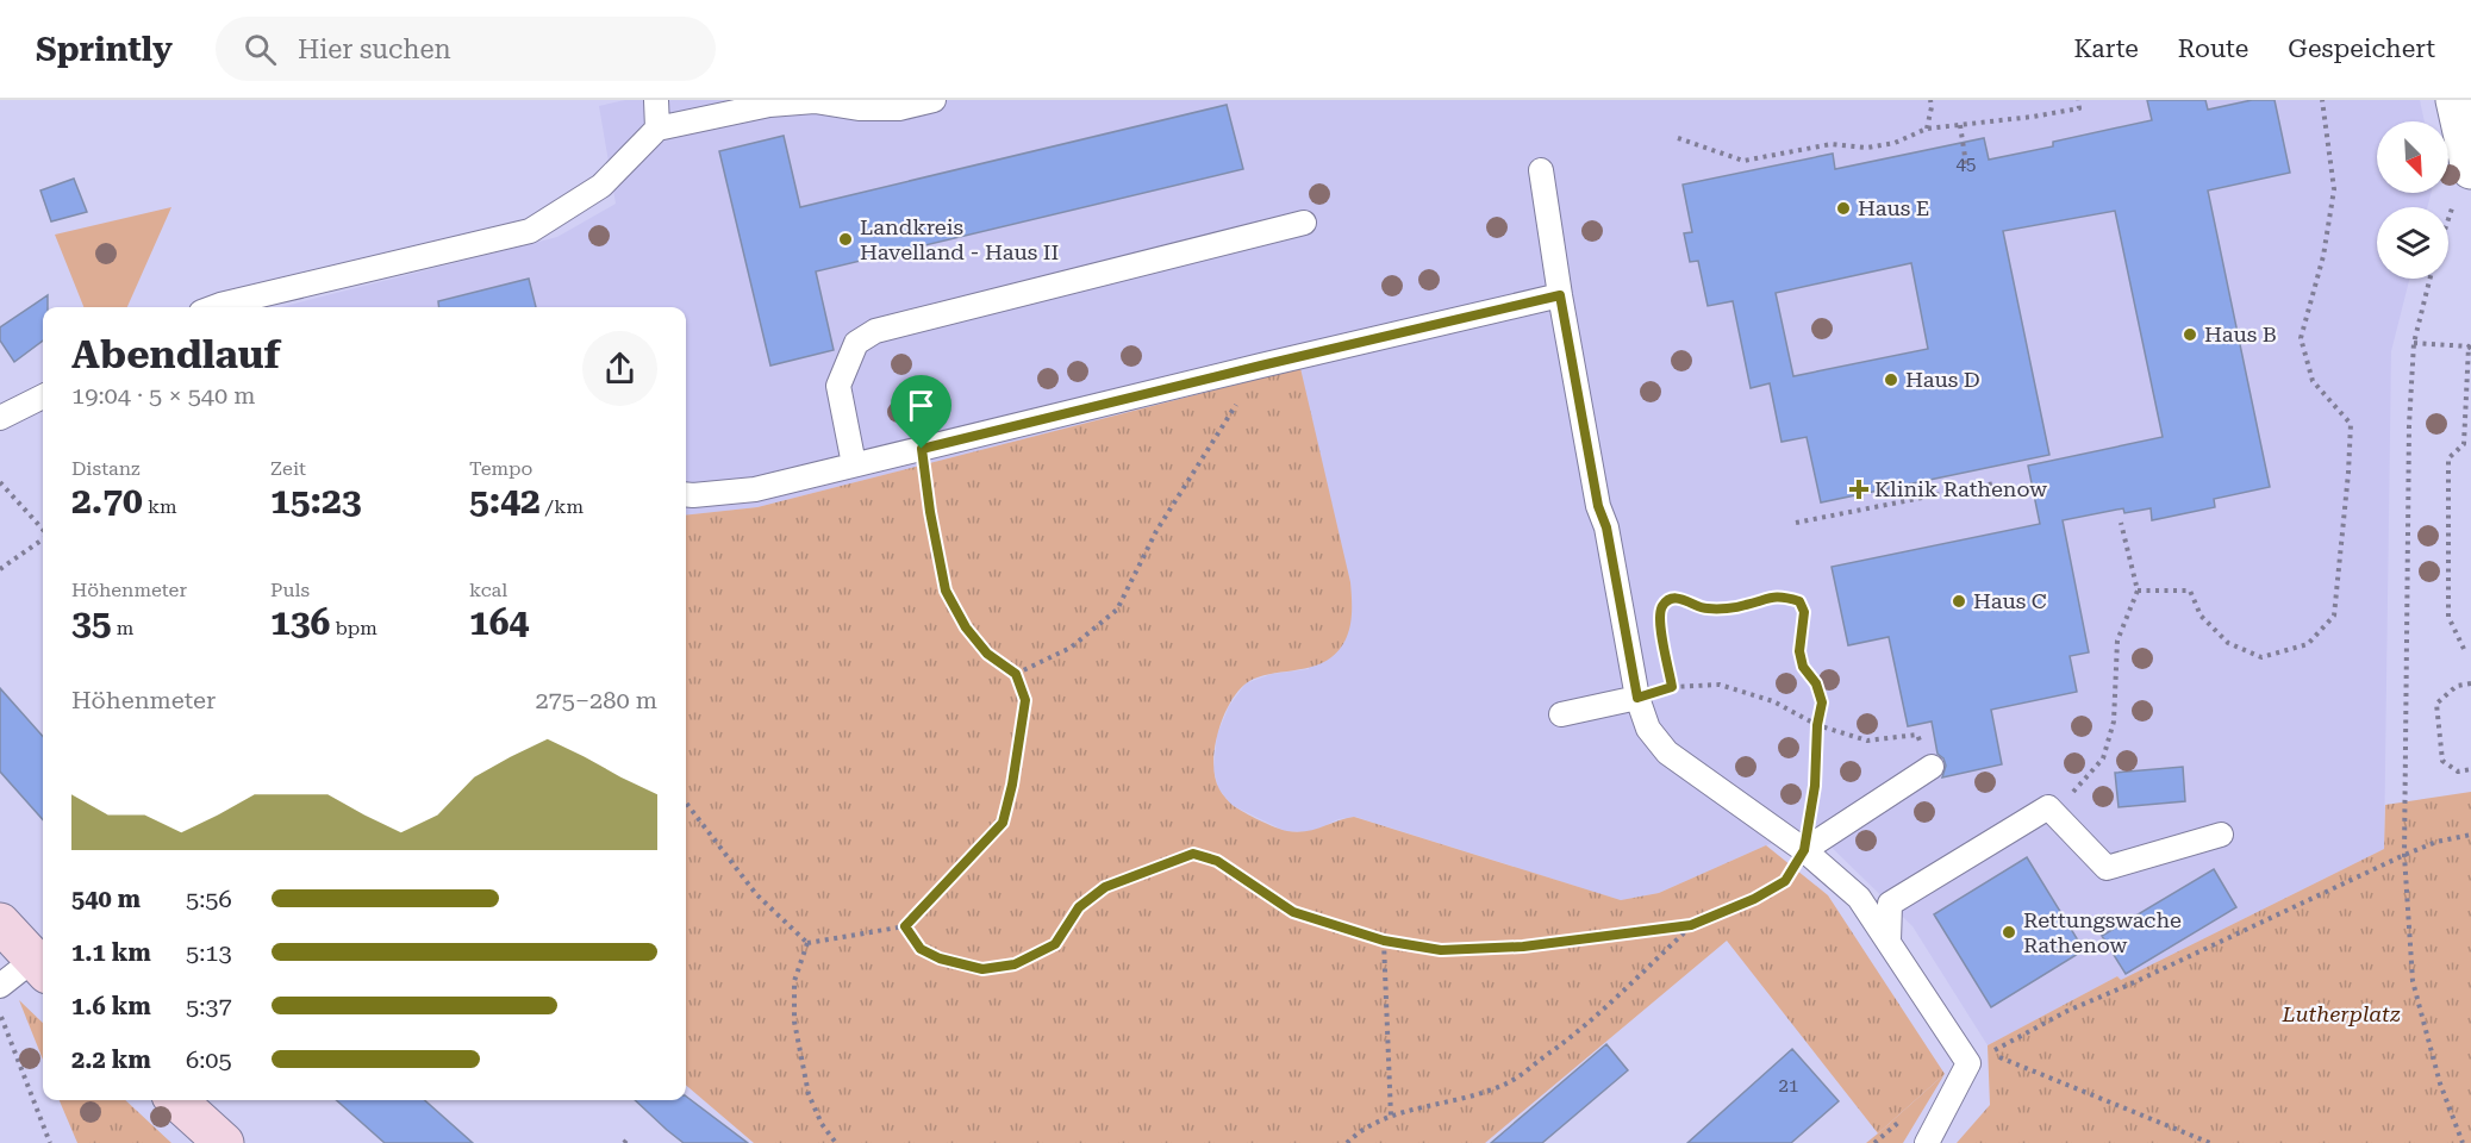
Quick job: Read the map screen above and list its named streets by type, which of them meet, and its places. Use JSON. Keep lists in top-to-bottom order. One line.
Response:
{"parks":["Lutherplatz"],"places":{"other":["Haus E","Landkreis Havelland - Haus II","Haus B","Haus D","Haus C","Rettungswache Rathenow"],"health":["Klinik Rathenow"]},"house_numbers":["45","21"],"north":"bottom right","page":{"header":"Sprintly","search":"Hier suchen","nav":["Karte","Route","Gespeichert"],"heading":["Abendlauf","19:04 · 5 × 540 m"],"stats":[["Distanz","2.70 km"],["Zeit","15:23"],["Tempo","5:42 /km"],["Höhenmeter","35 m"],["Puls","136 bpm"],["kcal","164"]],"chart":["Höhenmeter","275–280 m"],"list":[{"name":"540 m","note":"5:56"},{"name":"1.1 km","note":"5:13"},{"name":"1.6 km","note":"5:37"},{"name":"2.2 km","note":"6:05"}]}}
